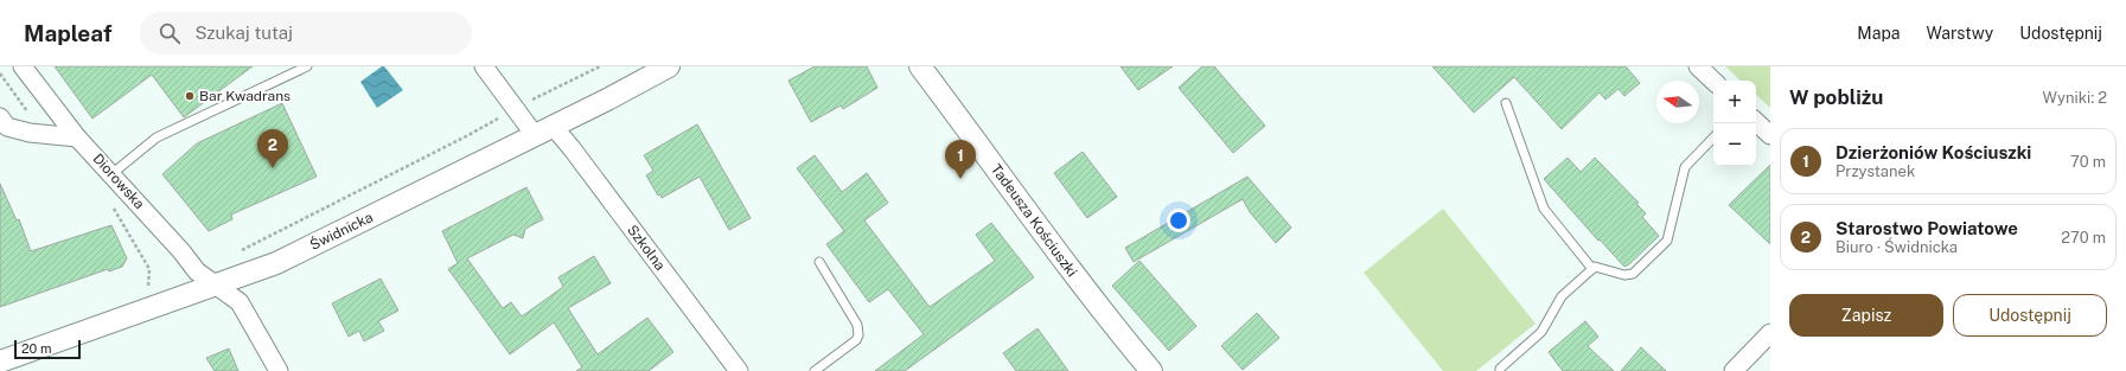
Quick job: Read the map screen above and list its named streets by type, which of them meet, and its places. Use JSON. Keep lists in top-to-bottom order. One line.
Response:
{"streets":{"street":["Diorowska","Tadeusza Kościuszki","Świdnicka","Szkolna"]},"crossings":[["Diorowska","Świdnicka"],["Świdnicka","Szkolna"]],"places":["Bar Kwadrans"],"scale_bar":"20 m","north":"left","page":{"header":"Mapleaf","search":"Szukaj tutaj","nav":["Mapa","Warstwy","Udostępnij"],"heading":["W pobliżu","Wyniki: 2"],"map_buttons":["+","−"],"list":[{"mark":"1","name":"Dzierżoniów Kościuszki","note":"Przystanek","value":"70 m"},{"mark":"2","name":"Starostwo Powiatowe","note":"Biuro · Świdnicka","value":"270 m"}],"pins":["2","1"],"buttons":["Zapisz","Udostępnij"],"scale":"20 m"}}
